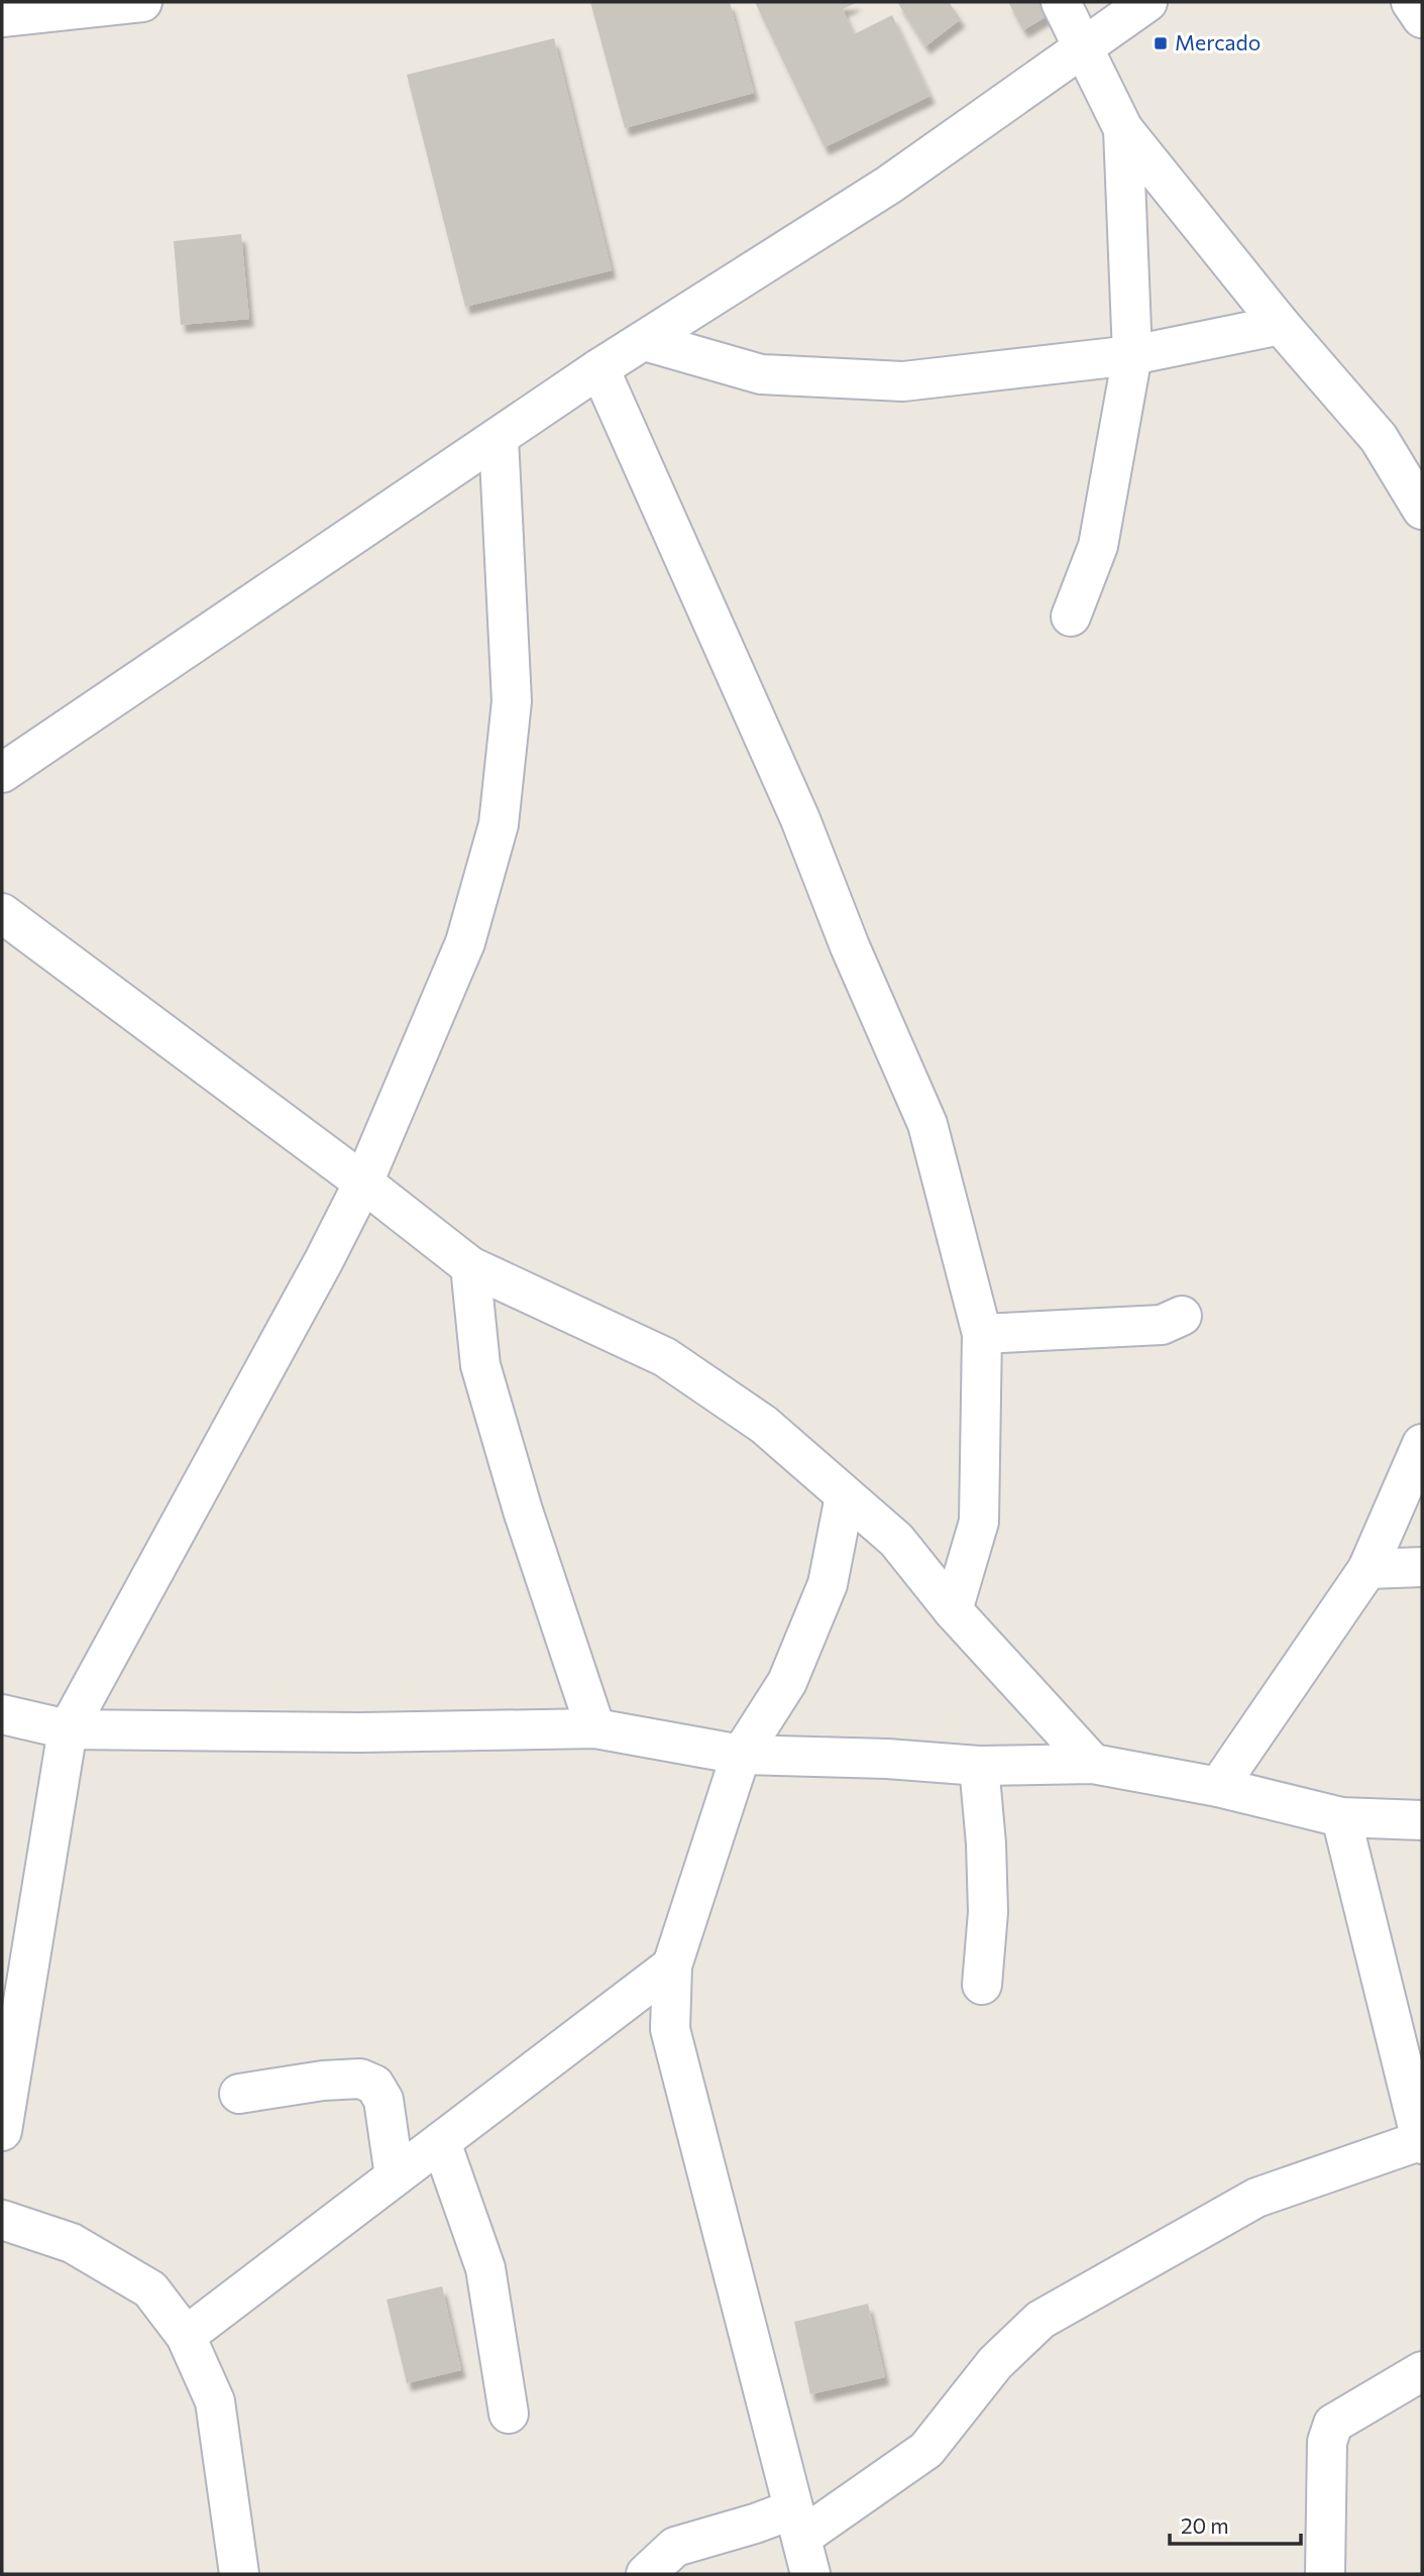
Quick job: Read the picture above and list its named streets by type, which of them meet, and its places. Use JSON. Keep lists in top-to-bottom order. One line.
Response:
{"places":{"transit":["Mercado"]},"scale_bar":"20 m"}
